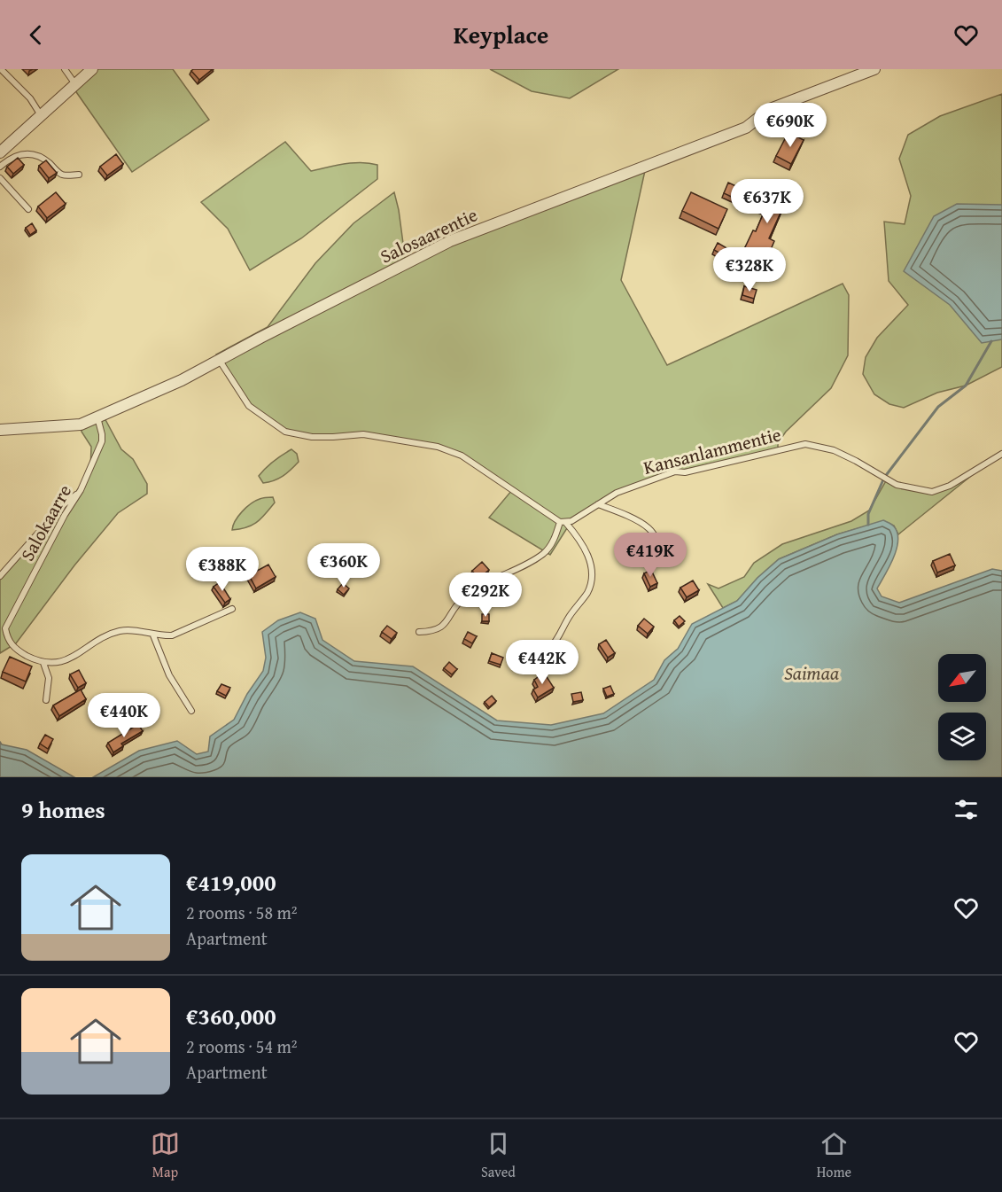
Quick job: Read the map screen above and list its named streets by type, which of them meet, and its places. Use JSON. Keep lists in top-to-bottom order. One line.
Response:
{"streets":{"street":["Salosaarentie"],"lane":["Kansanlammentie","Salokaarre"]},"crossings":[["Salosaarentie","Salokaarre"]],"water":["Saimaa"],"north":"bottom left","page":{"header":"Keyplace","price":["€690K","€637K","€328K","€419K","€360K","€388K","€292K","€442K","€440K"],"heading":"9 homes","list":[{"name":"€419,000","note":"2 rooms · 58 m² · Apartment"},{"name":"€360,000","note":"2 rooms · 54 m² · Apartment"}],"tabs":["Map","Saved","Home"]}}
